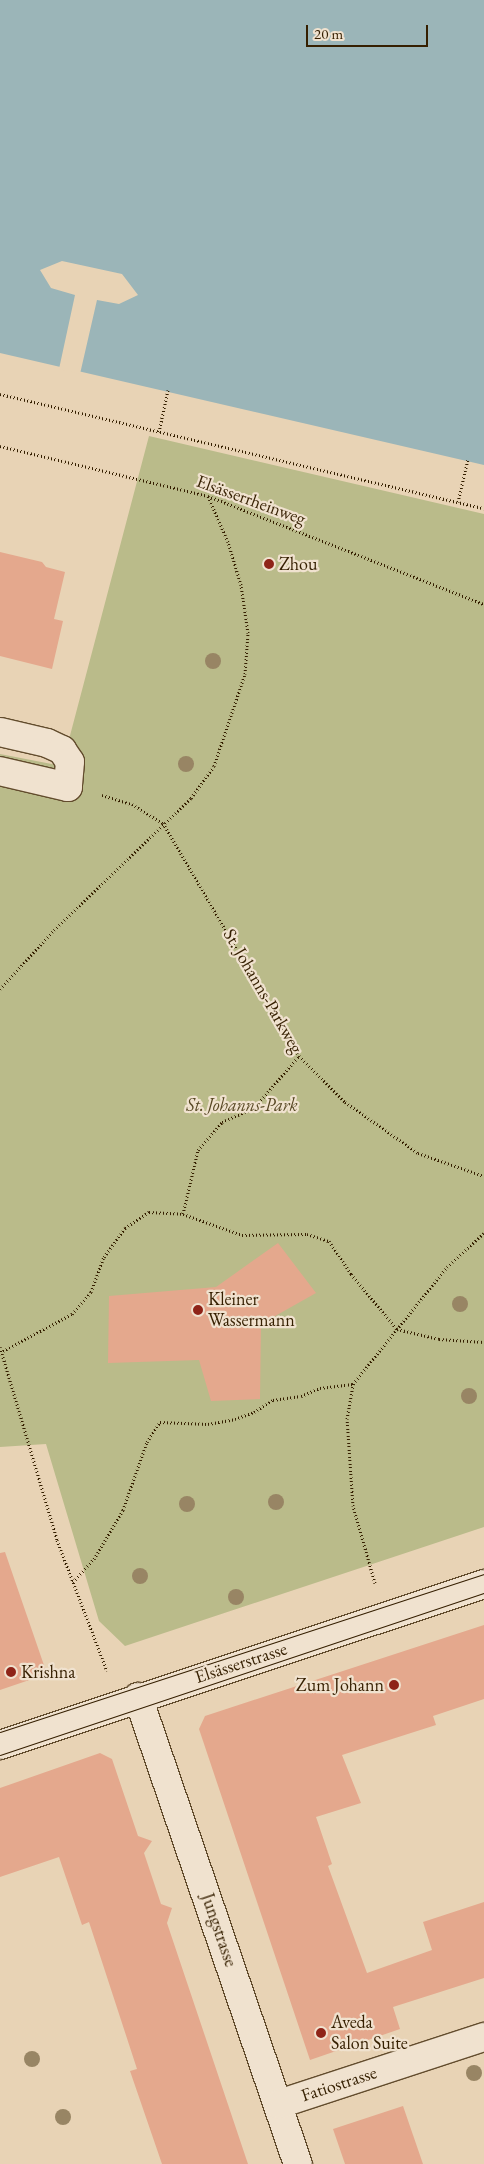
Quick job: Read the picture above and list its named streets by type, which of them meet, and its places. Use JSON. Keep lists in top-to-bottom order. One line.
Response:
{"streets":{"street":["Elsässerstrasse","Jungstrasse","Fatiostrasse"],"path":["Elsässerrheinweg","St. Johanns-Parkweg"]},"crossings":[["Elsässerstrasse","Jungstrasse"],["Jungstrasse","Fatiostrasse"]],"parks":["St. Johanns-Park"],"places":["Zhou","Kleiner Wassermann","Krishna","Zum Johann","Aveda Salon Suite"],"scale_bar":"20 m"}
